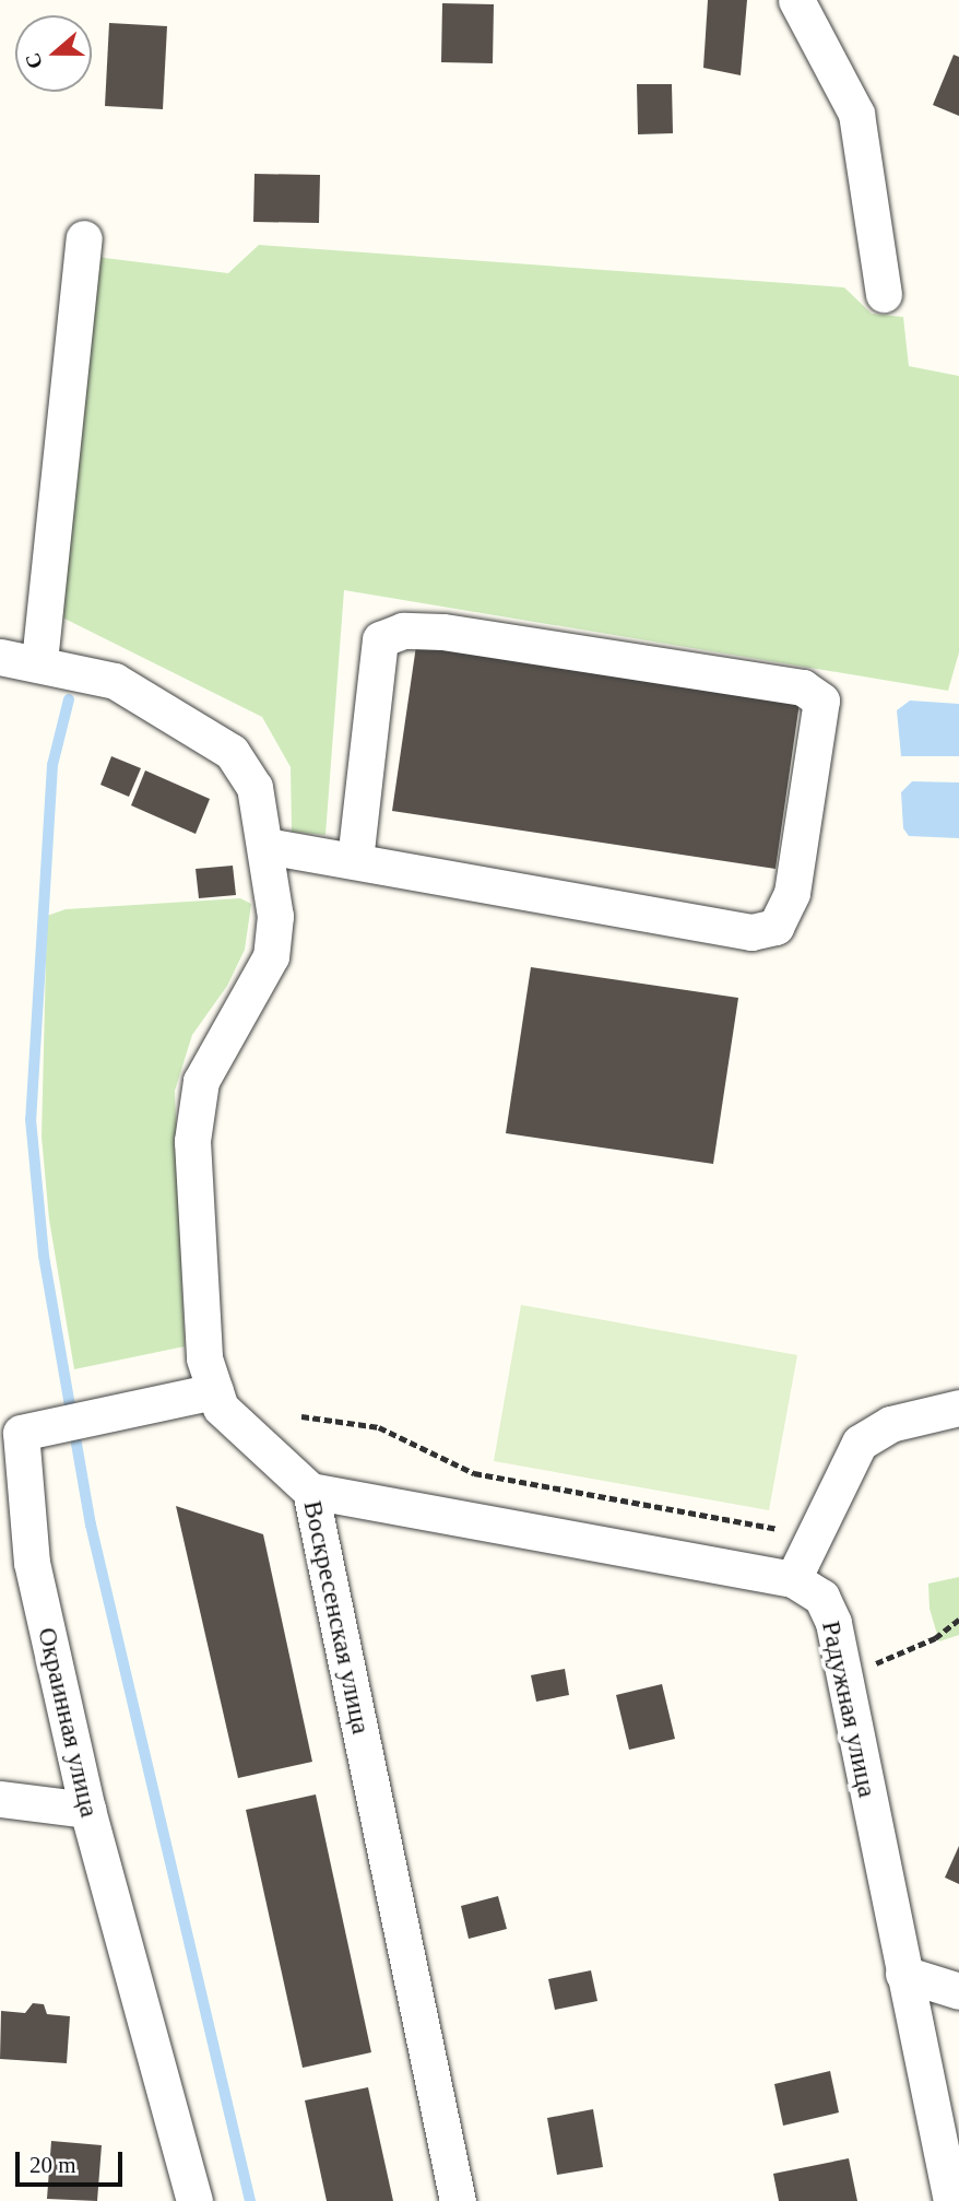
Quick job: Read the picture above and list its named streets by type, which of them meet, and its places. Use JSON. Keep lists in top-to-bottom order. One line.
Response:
{"streets":{"street":["Воскресенская улица","Радужная улица","Окраинная улица"]},"crossings":[["Воскресенская улица","Радужная улица"],["Воскресенская улица","Окраинная улица"]],"scale_bar":"20 m","north":"left"}
